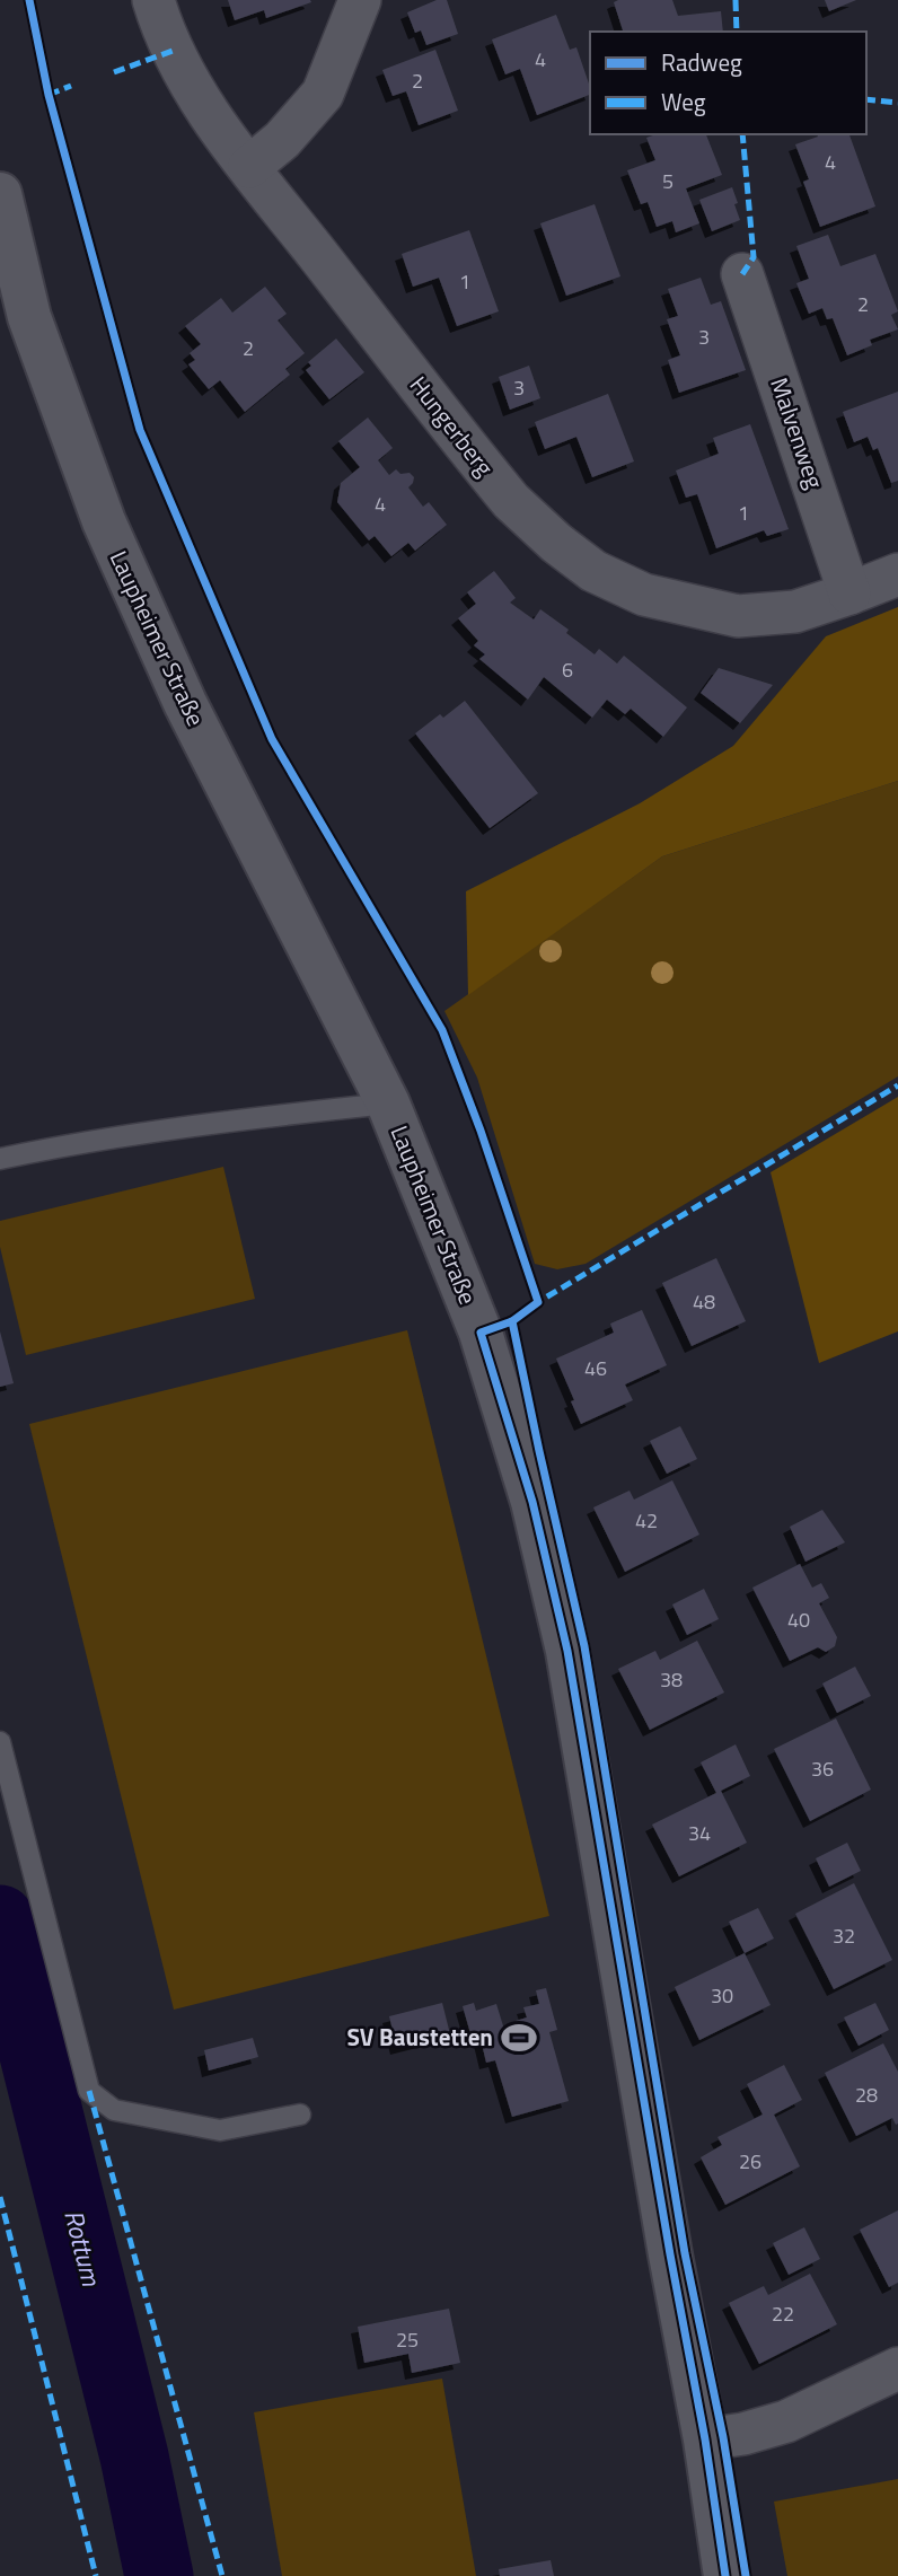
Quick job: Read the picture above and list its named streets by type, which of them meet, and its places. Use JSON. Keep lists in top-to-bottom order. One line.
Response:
{"streets":{"street":["Hungerberg","Malvenweg","Laupheimer Straße"]},"crossings":[["Hungerberg","Malvenweg"]],"water":["Rottum"],"places":{"sports":["SV Baustetten"]},"house_numbers":["4","2","4","5","1","2","3","2","3","4","1","6","48","46","42","40","38","36","34","32","30","28","26","22","25"],"legend":["Radweg","Weg"]}
